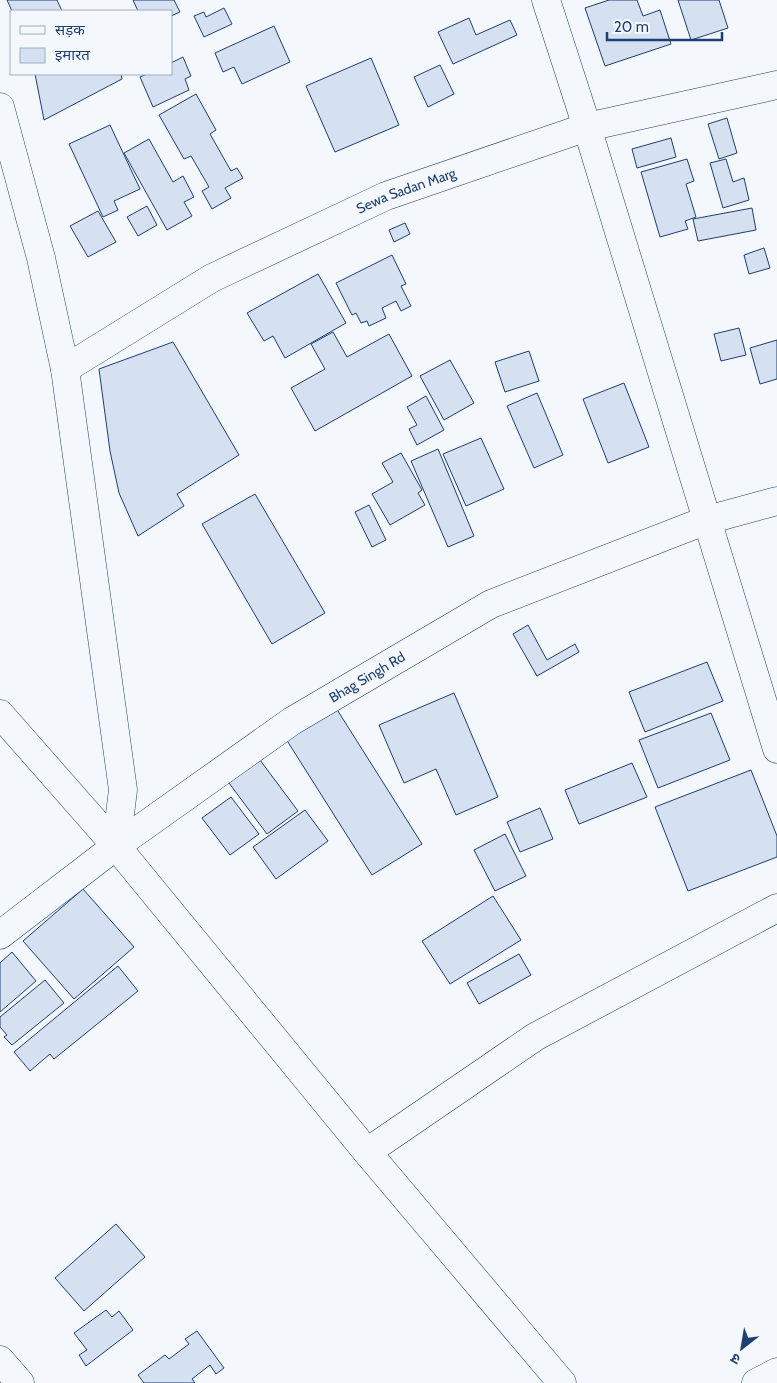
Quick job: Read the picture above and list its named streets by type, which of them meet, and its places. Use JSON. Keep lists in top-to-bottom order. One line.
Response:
{"streets":{"street":["Sewa Sadan Marg","Bhag Singh Rd"]},"legend":["सड़क","इमारत"],"scale_bar":"20 m","north":"bottom left"}
